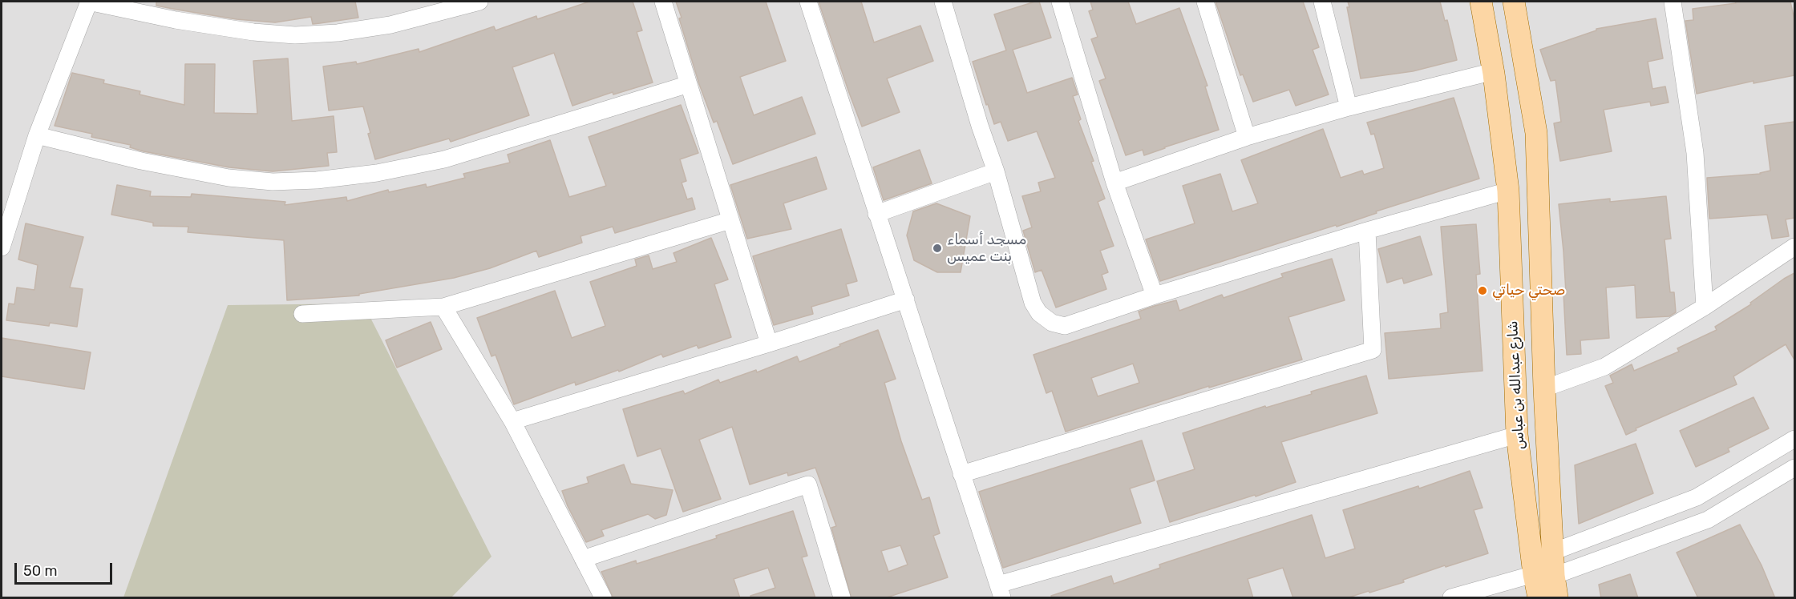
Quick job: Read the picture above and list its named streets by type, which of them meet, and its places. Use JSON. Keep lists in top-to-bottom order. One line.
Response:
{"streets":{"main road":["شارع عبدالله بن عباس"]},"places":["مسجد أسماء بنت عميس","صحتي حياتي"],"scale_bar":"50 m"}
